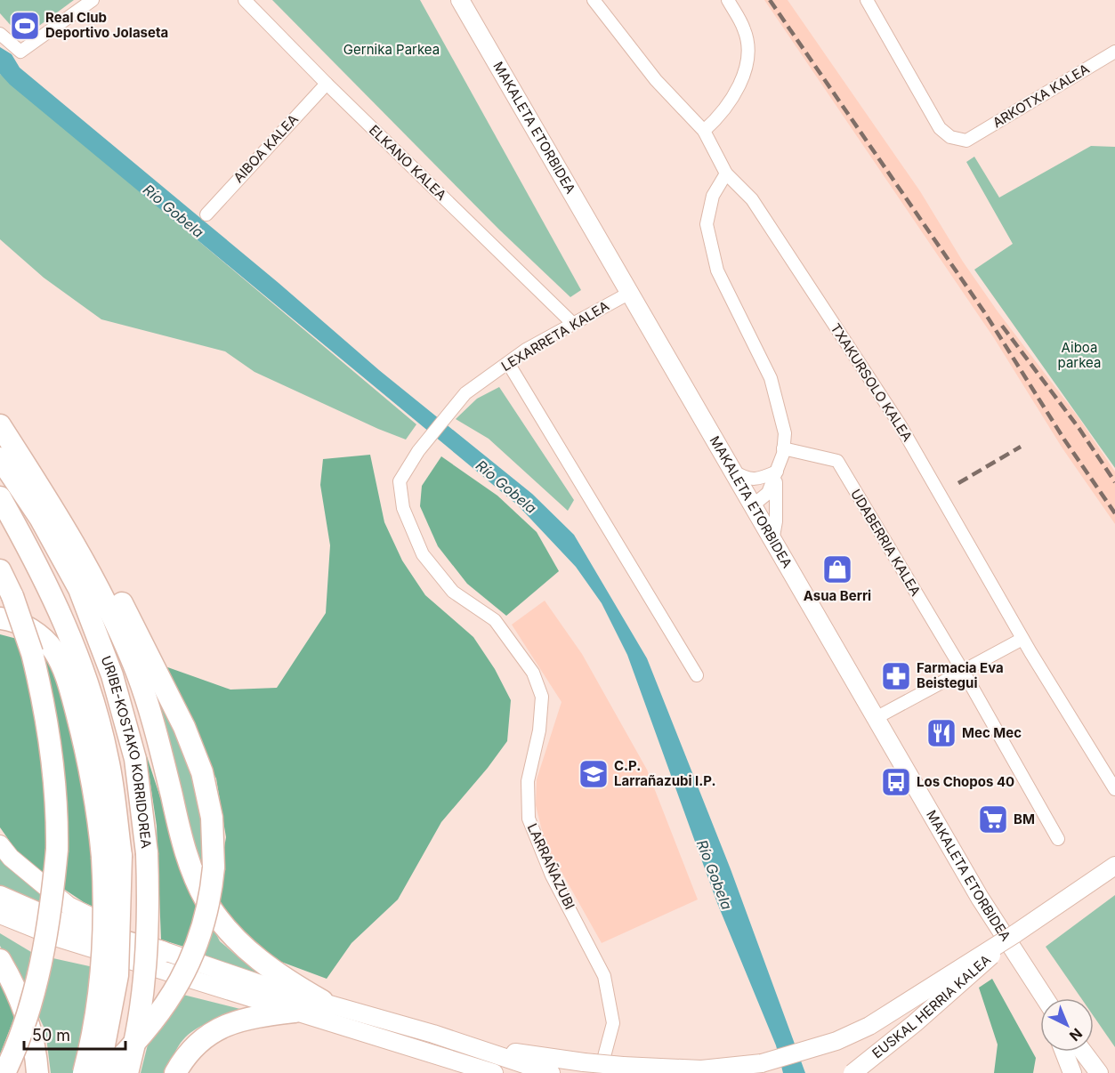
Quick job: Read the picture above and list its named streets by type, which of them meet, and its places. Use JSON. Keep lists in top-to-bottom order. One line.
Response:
{"streets":{"highway":["URIBE-KOSTAKO KORRIDOREA"],"street":["ARKOTXA KALEA","MAKALETA ETORBIDEA","AIBOA KALEA","ELKANO KALEA","LEXARRETA KALEA","TXAKURSOLO KALEA","UDABERRIA KALEA","LARRAÑAZUBI","EUSKAL HERRIA KALEA"]},"crossings":[["MAKALETA ETORBIDEA","LEXARRETA KALEA"],["AIBOA KALEA","ELKANO KALEA"],["ELKANO KALEA","LEXARRETA KALEA"],["LEXARRETA KALEA","LARRAÑAZUBI"]],"water":["Río Gobela"],"parks":["Gernika Parkea","Aiboa parkea"],"places":{"sports":["Real Club Deportivo Jolaseta"],"shop":["Asua Berri"],"pharmacy":["Farmacia Eva Beistegui"],"restaurant":["Mec Mec"],"school or university":["C.P. Larrañazubi I.P."],"bus stop":["Los Chopos 40"],"supermarket":["BM"]},"scale_bar":"50 m","north":"bottom right"}
